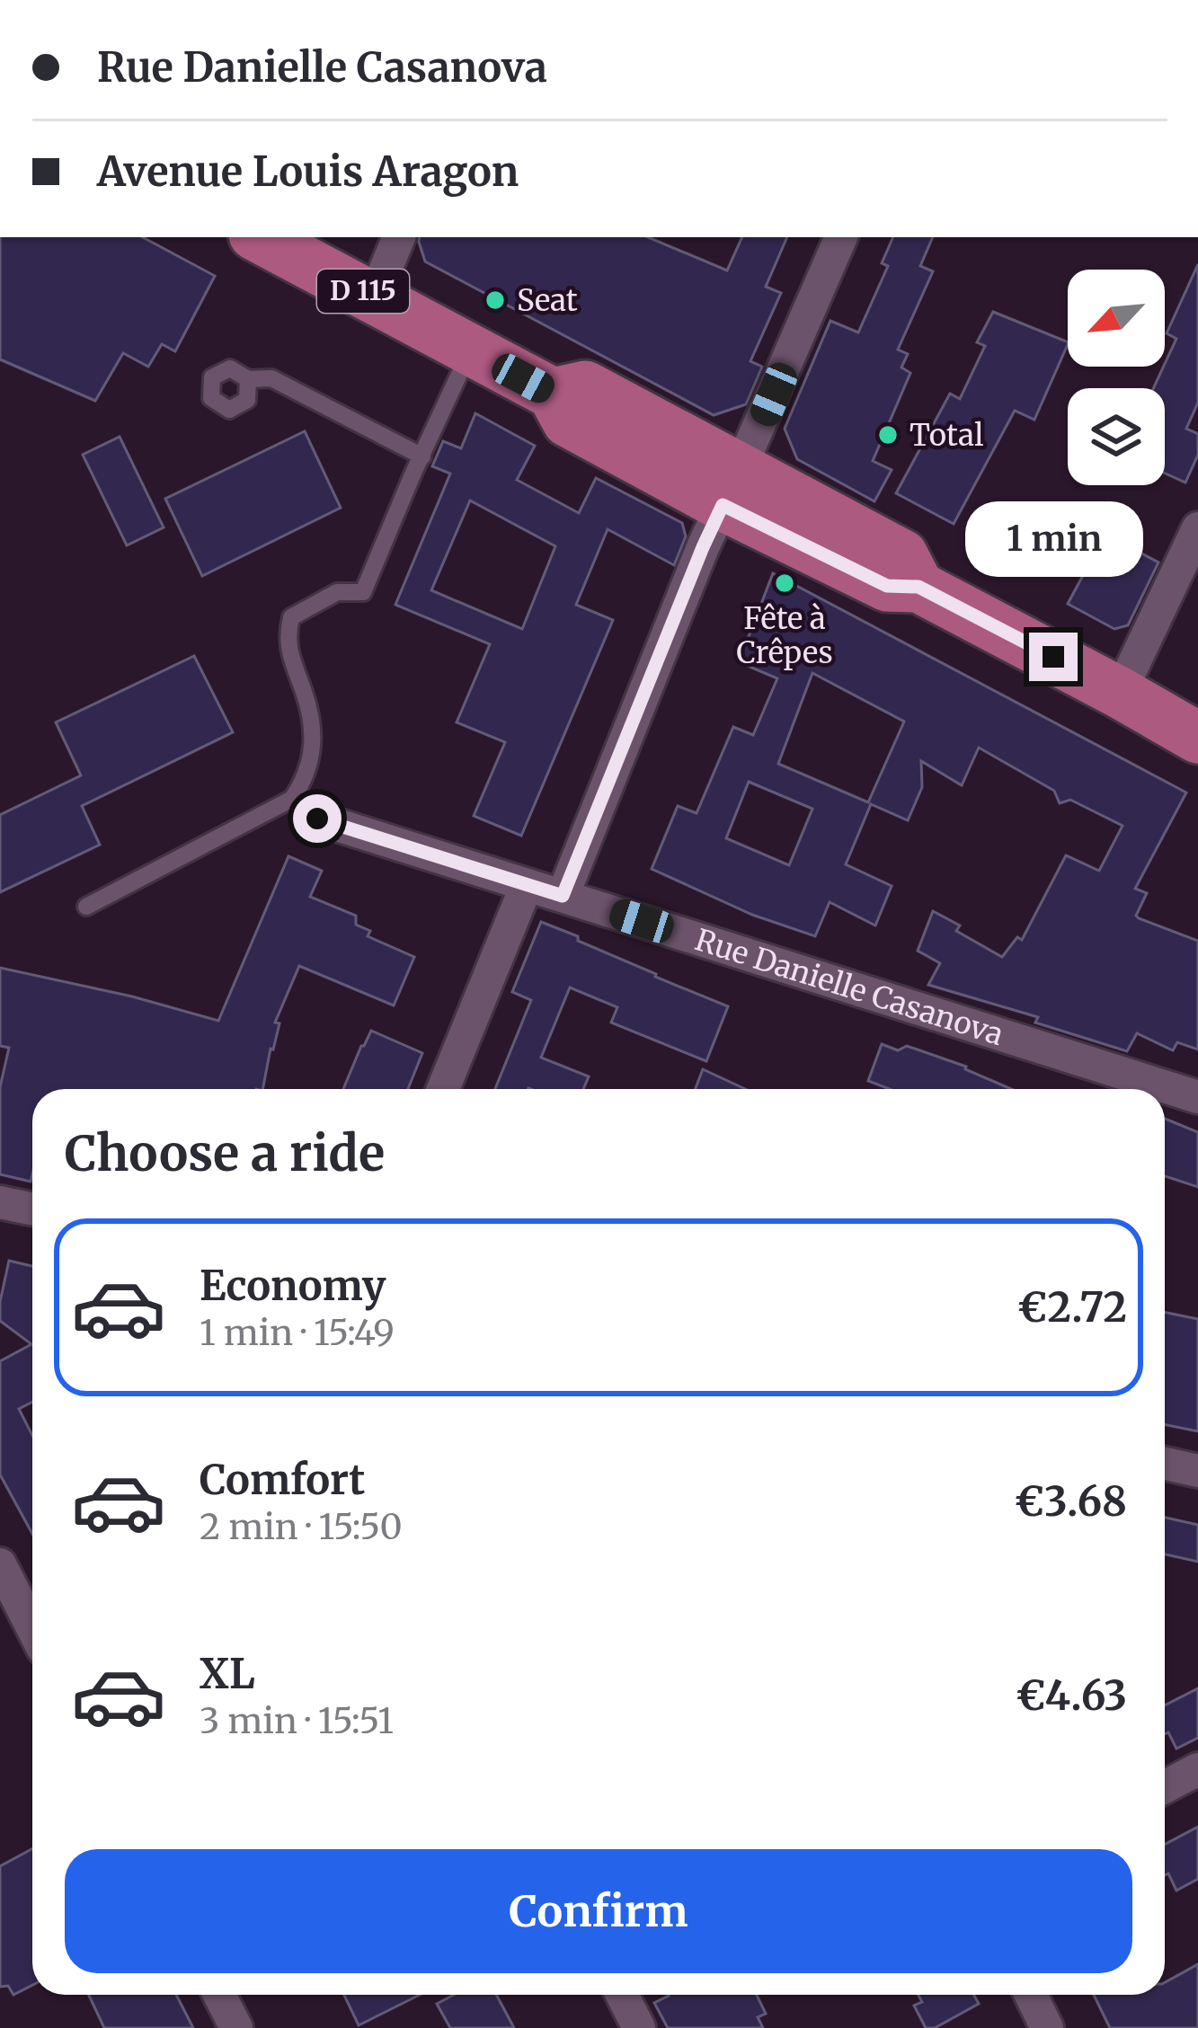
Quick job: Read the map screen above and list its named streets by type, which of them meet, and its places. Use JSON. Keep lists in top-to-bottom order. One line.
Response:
{"streets":{"main road":["D 115"],"street":["Rue Danielle Casanova"]},"places":["Seat","Total","Fête à Crêpes"],"north":"bottom left","page":{"banner":["Rue Danielle Casanova","Avenue Louis Aragon"],"bubble":"1 min","heading":"Choose a ride","list":[{"name":"Economy","note":"1 min · 15:49","value":"€2.72"},{"name":"Comfort","note":"2 min · 15:50","value":"€3.68"},{"name":"XL","note":"3 min · 15:51","value":"€4.63"}],"buttons":"Confirm"}}
